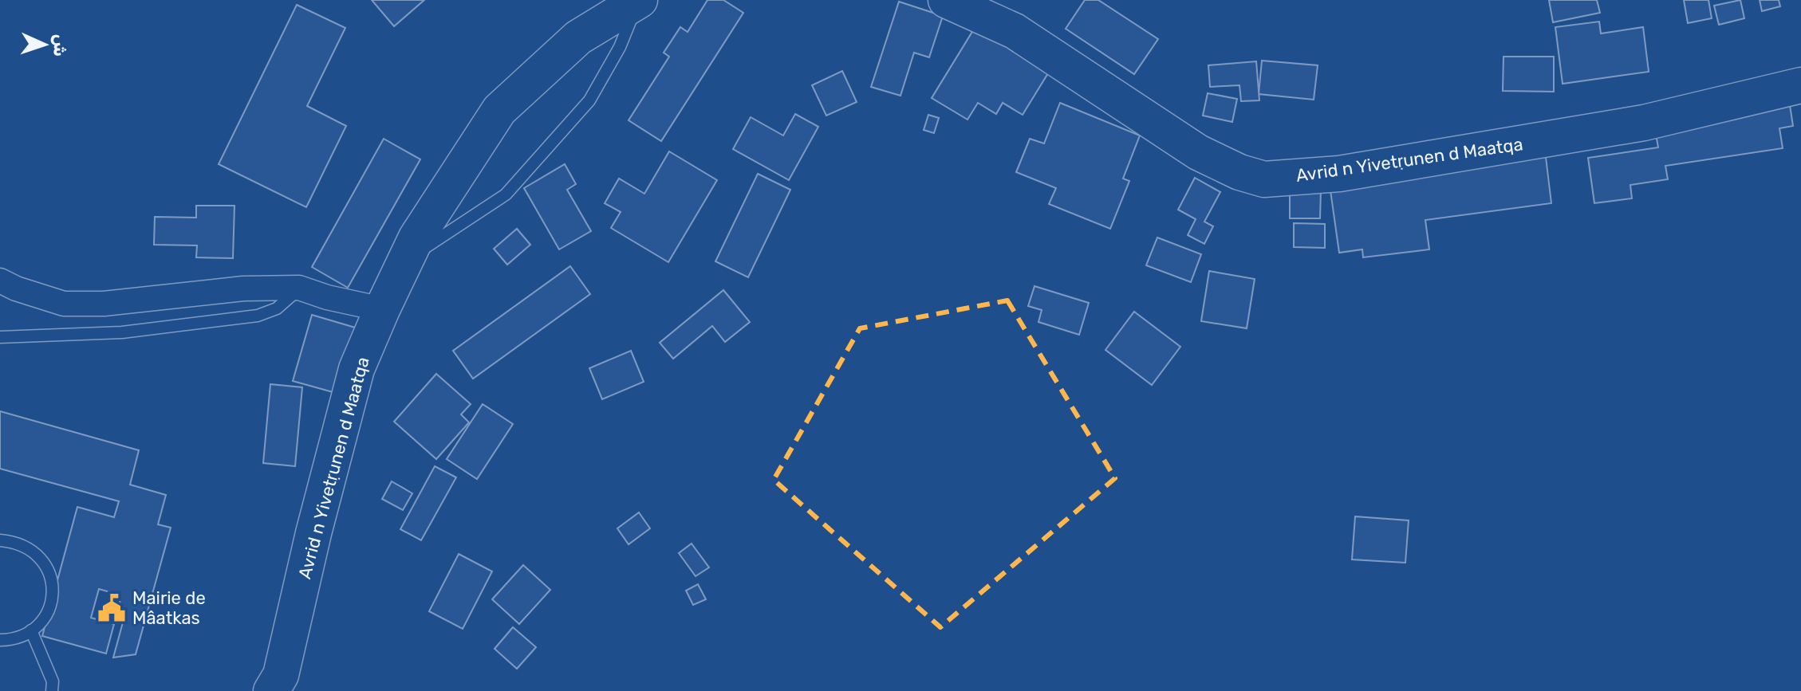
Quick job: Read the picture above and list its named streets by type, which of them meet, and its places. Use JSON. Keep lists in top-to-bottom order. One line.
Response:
{"streets":{"main road":["Avrid n Yivetṛunen d Maatqa"]},"places":{"public building":["Mairie de Mâatkas"]},"north":"right"}
